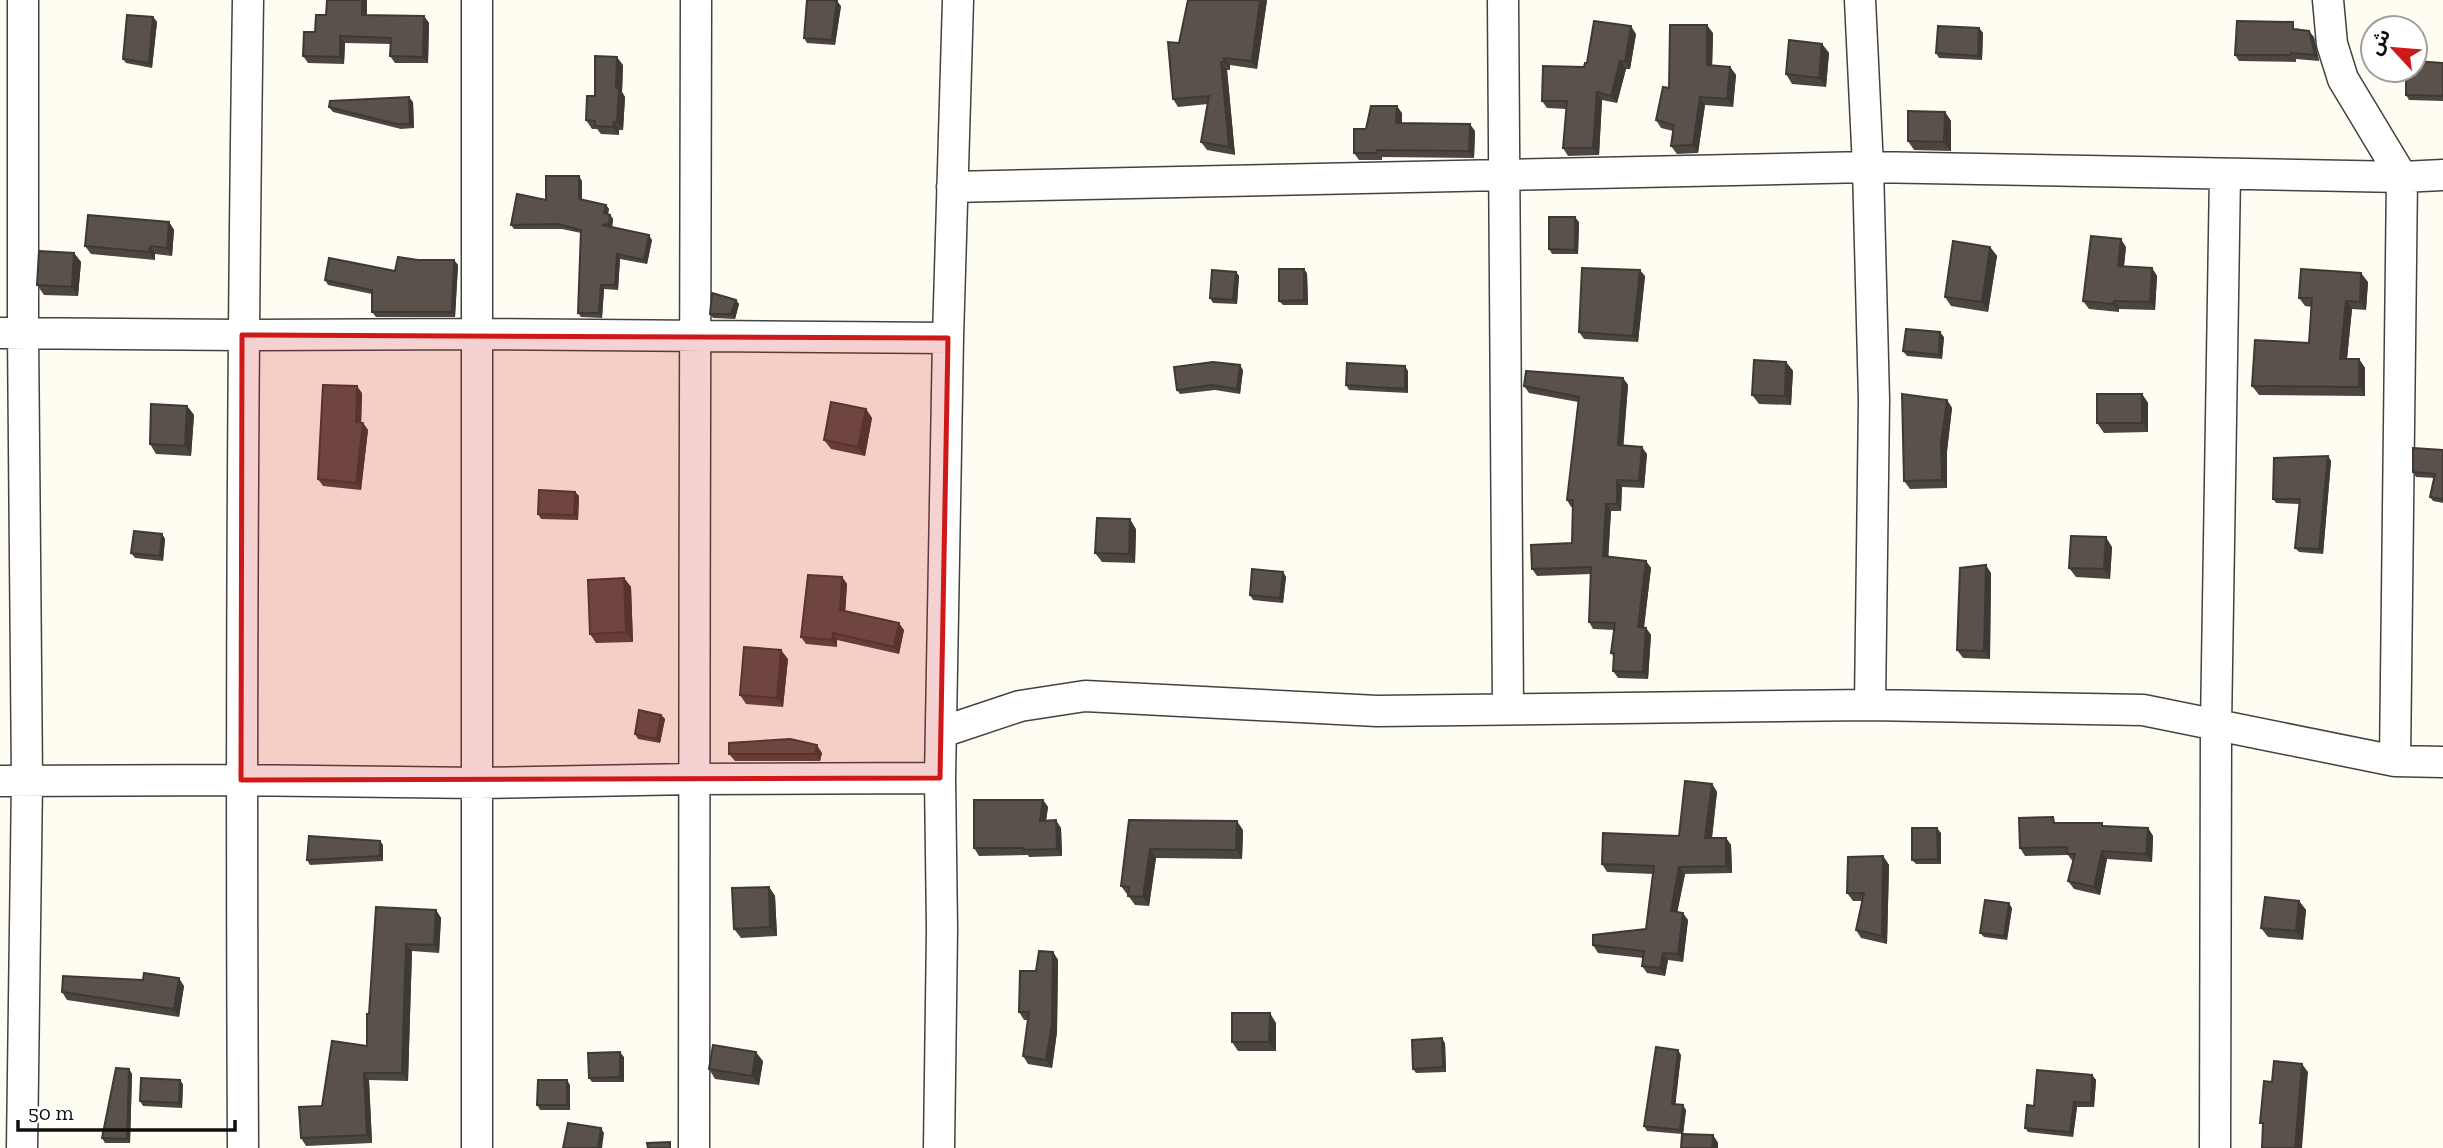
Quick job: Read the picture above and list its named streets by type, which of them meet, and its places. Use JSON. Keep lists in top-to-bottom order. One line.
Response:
{"scale_bar":"50 m","north":"top left"}
